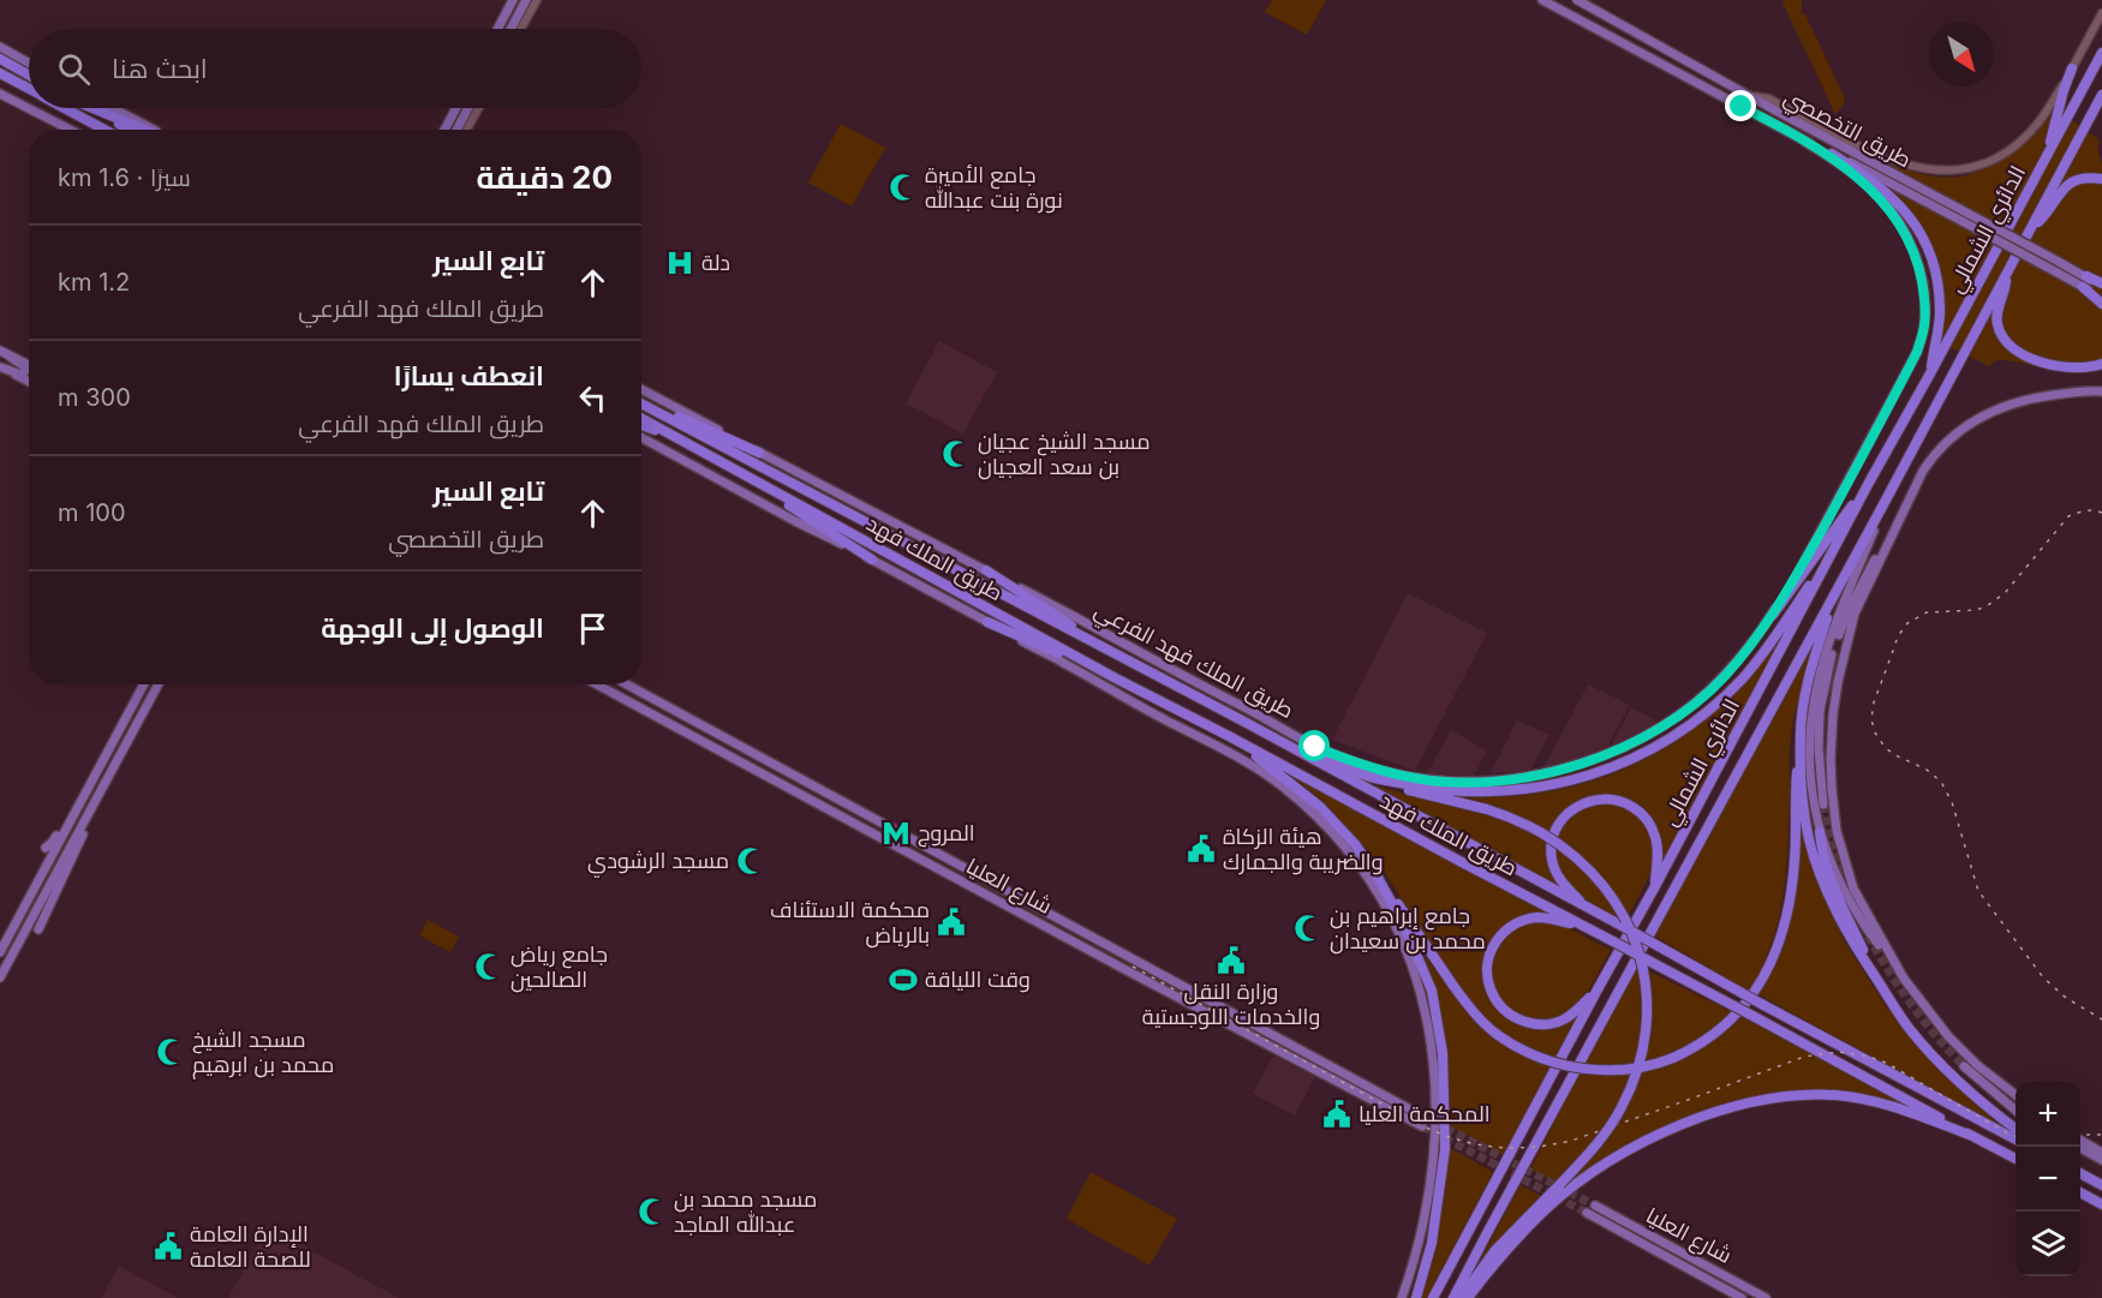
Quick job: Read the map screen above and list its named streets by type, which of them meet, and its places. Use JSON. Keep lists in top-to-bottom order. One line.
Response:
{"streets":{"highway":["الدائري الشمالي","طريق الملك فهد"],"main road":["طريق التخصصي","طريق الملك فهد الفرعي","شارع العليا"]},"crossings":[["طريق التخصصي","طريق الملك فهد الفرعي"]],"places":{"mosque":["جامع الأميرة نورة بنت عبدالله","مسجد الشيخ عجيان بن سعد العجيان","مسجد الرشودي","جامع إبراهيم بن محمد بن سعيدان","جامع رياض الصالحين","مسجد الشيخ محمد بن ابرهيم","مسجد محمد بن عبدالله الماجد"],"hospital":["دلة"],"metro station":["المروج"],"public building":["هيئة الزكاة والضريبة والجمارك","محكمة الاستئناف بالرياض","وزارة النقل والخدمات اللوجستية","المحكمة العليا","الإدارة العامة للصحة العامة"],"sports":["وقت اللياقة"]},"north":"bottom right","page":{"search":"ابحث هنا","heading":["20 دقيقة","سيرًا · 1.6 km"],"list":[["تابع السير","طريق الملك فهد الفرعي","1.2 km"],["انعطف يسارًا","طريق الملك فهد الفرعي","300 m"],["تابع السير","طريق التخصصي","100 m"],"الوصول إلى الوجهة"],"map_buttons":["+","−"]}}
